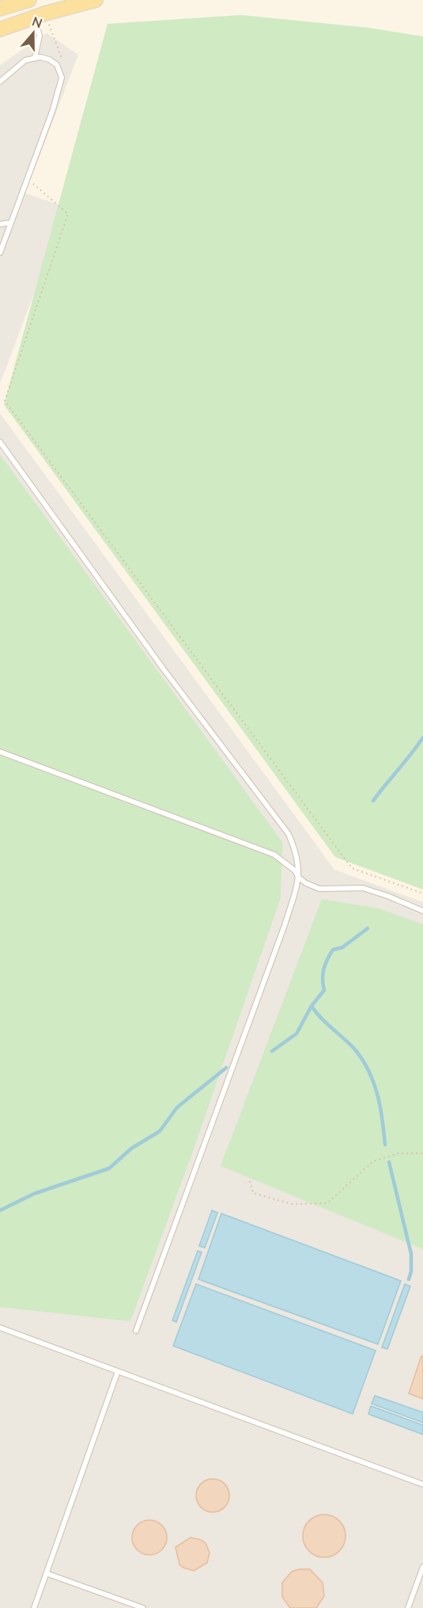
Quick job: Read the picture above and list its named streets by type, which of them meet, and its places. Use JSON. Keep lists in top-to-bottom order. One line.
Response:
{"north":"top"}
